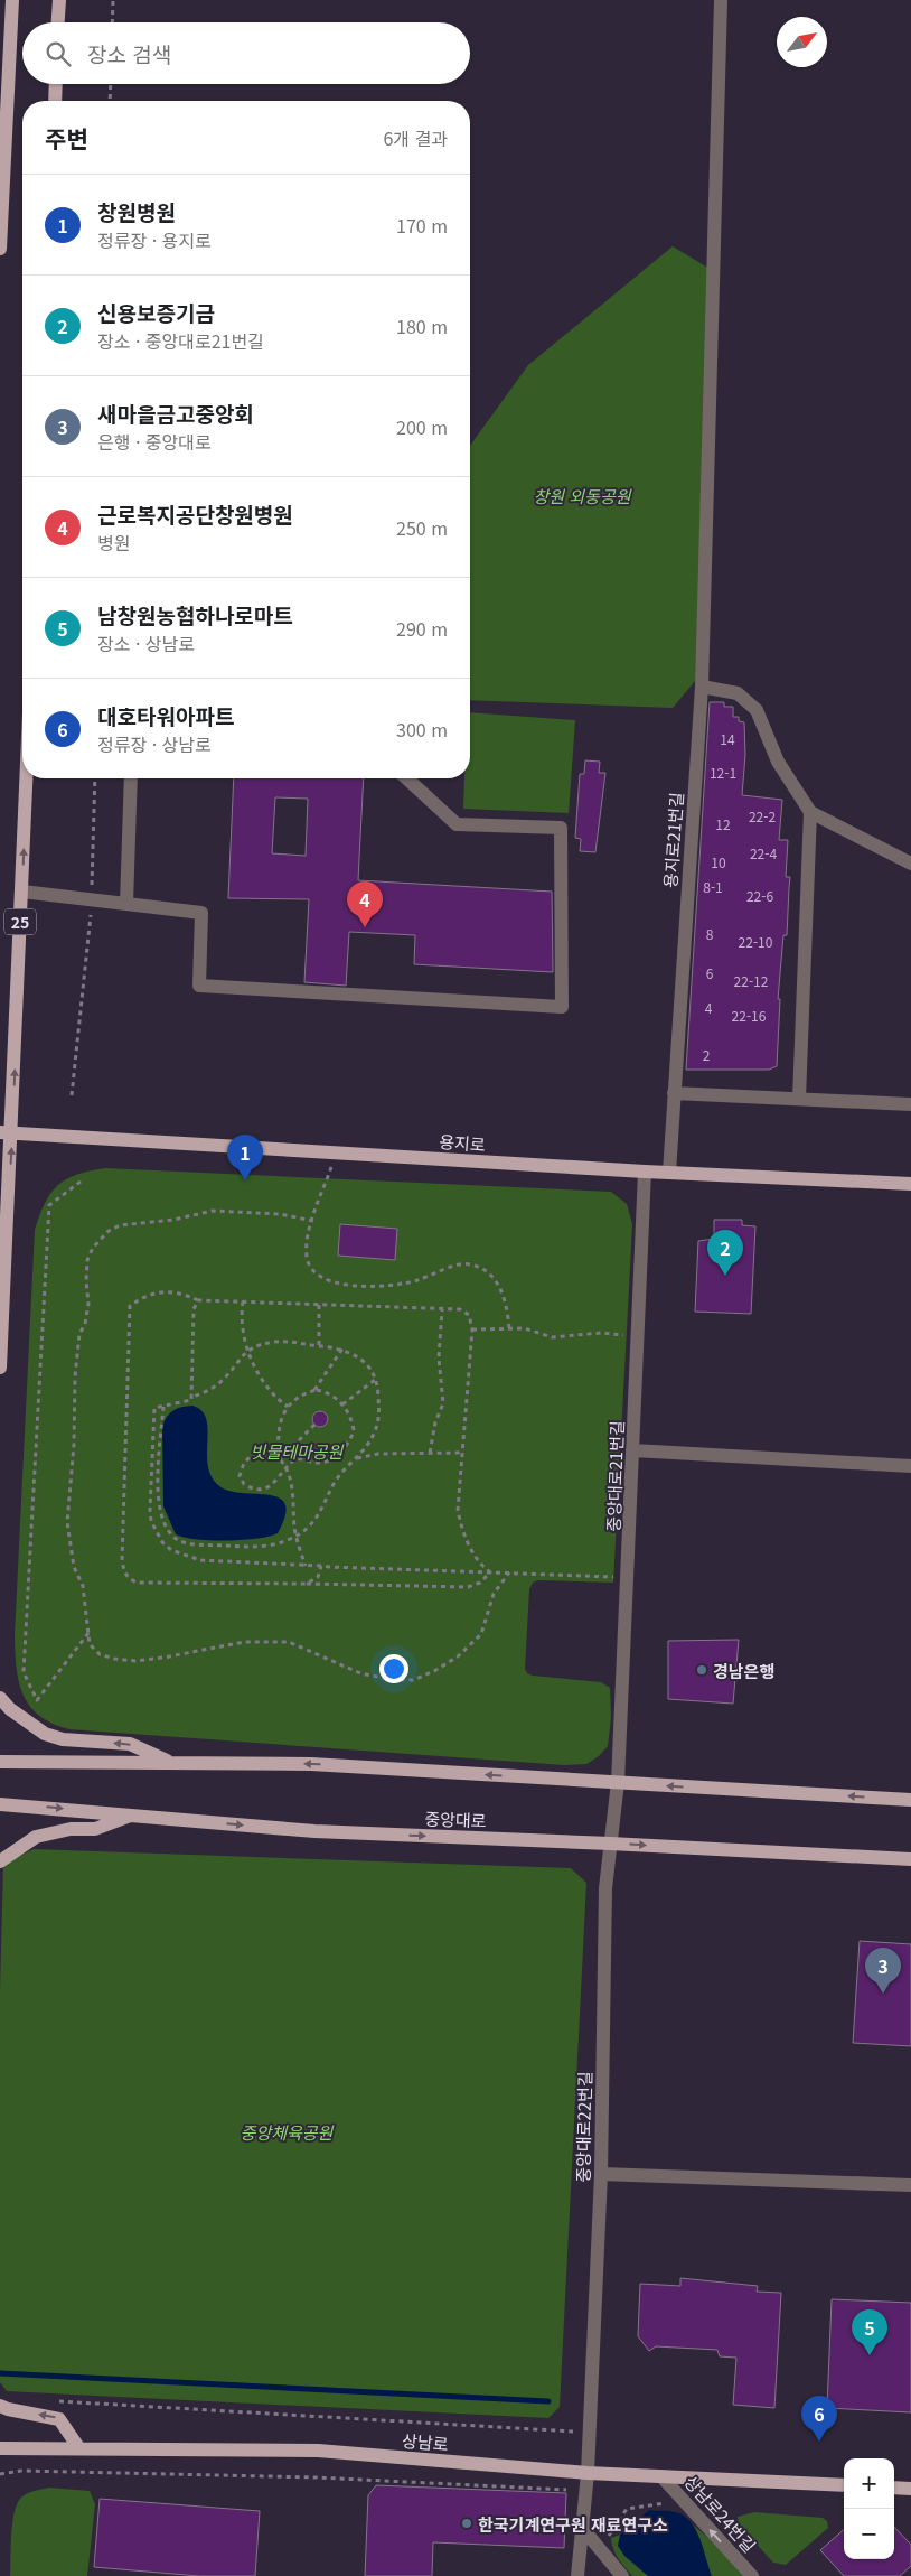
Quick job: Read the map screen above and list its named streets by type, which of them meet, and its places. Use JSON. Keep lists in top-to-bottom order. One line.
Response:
{"streets":{"main road":["25","용지로","중앙대로","상남로"],"street":["용지로21번길","중앙대로21번길","중앙대로22번길","상남로24번길"]},"crossings":[["용지로21번길","용지로"],["25","용지로"],["용지로","중앙대로21번길"],["중앙대로21번길","중앙대로22번길"],["중앙대로","중앙대로22번길"],["중앙대로22번길","상남로"],["상남로","상남로24번길"]],"one_way":["상남로24번길"],"parks":["창원 외동공원","빗물테마공원","중앙체육공원"],"places":["경남은행","한국기계연구원 재료연구소"],"house_numbers":["14","12-1","22-2","12","22-4","10","8-1","22-6","8","22-10","6","22-12","4","22-16","2"],"north":"top right","page":{"search":"장소 검색","heading":["주변","6개 결과"],"list":[{"mark":"1","name":"창원병원","note":"정류장 · 용지로","value":"170 m"},{"mark":"2","name":"신용보증기금","note":"장소 · 중앙대로21번길","value":"180 m"},{"mark":"3","name":"새마을금고중앙회","note":"은행 · 중앙대로","value":"200 m"},{"mark":"4","name":"근로복지공단창원병원","note":"병원","value":"250 m"},{"mark":"5","name":"남창원농협하나로마트","note":"장소 · 상남로","value":"290 m"},{"mark":"6","name":"대호타워아파트","note":"정류장 · 상남로","value":"300 m"}],"pins":["4","1","2","3","5","6"],"map_buttons":["+","−"]}}
